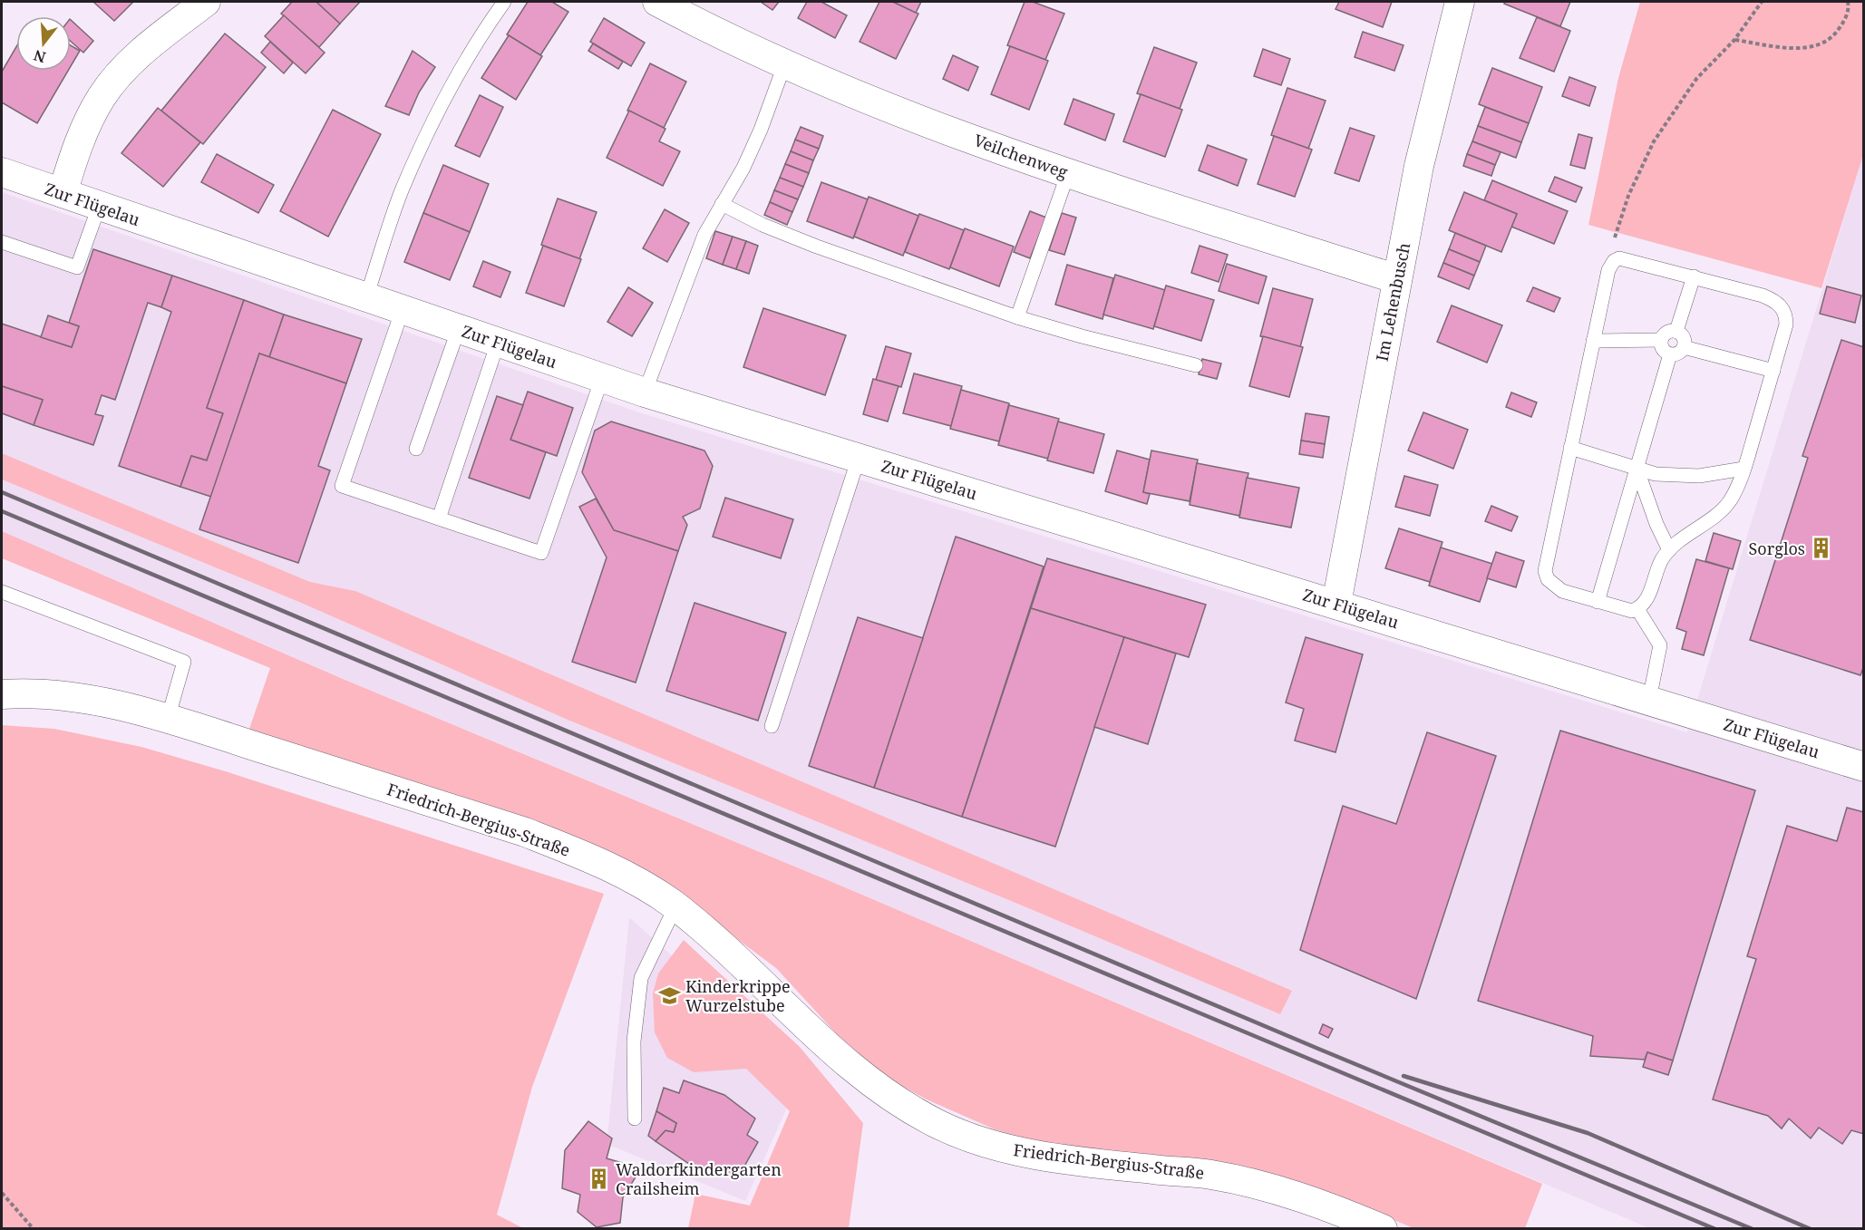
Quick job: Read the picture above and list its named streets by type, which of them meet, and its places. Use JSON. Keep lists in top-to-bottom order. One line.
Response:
{"streets":{"street":["Veilchenweg","Zur Flügelau","Im Lehenbusch","Friedrich-Bergius-Straße"]},"crossings":[["Veilchenweg","Im Lehenbusch"],["Zur Flügelau","Im Lehenbusch"]],"places":{"building":["Sorglos","Waldorfkindergarten Crailsheim"],"school or university":["Kinderkrippe Wurzelstube"]},"north":"bottom"}
